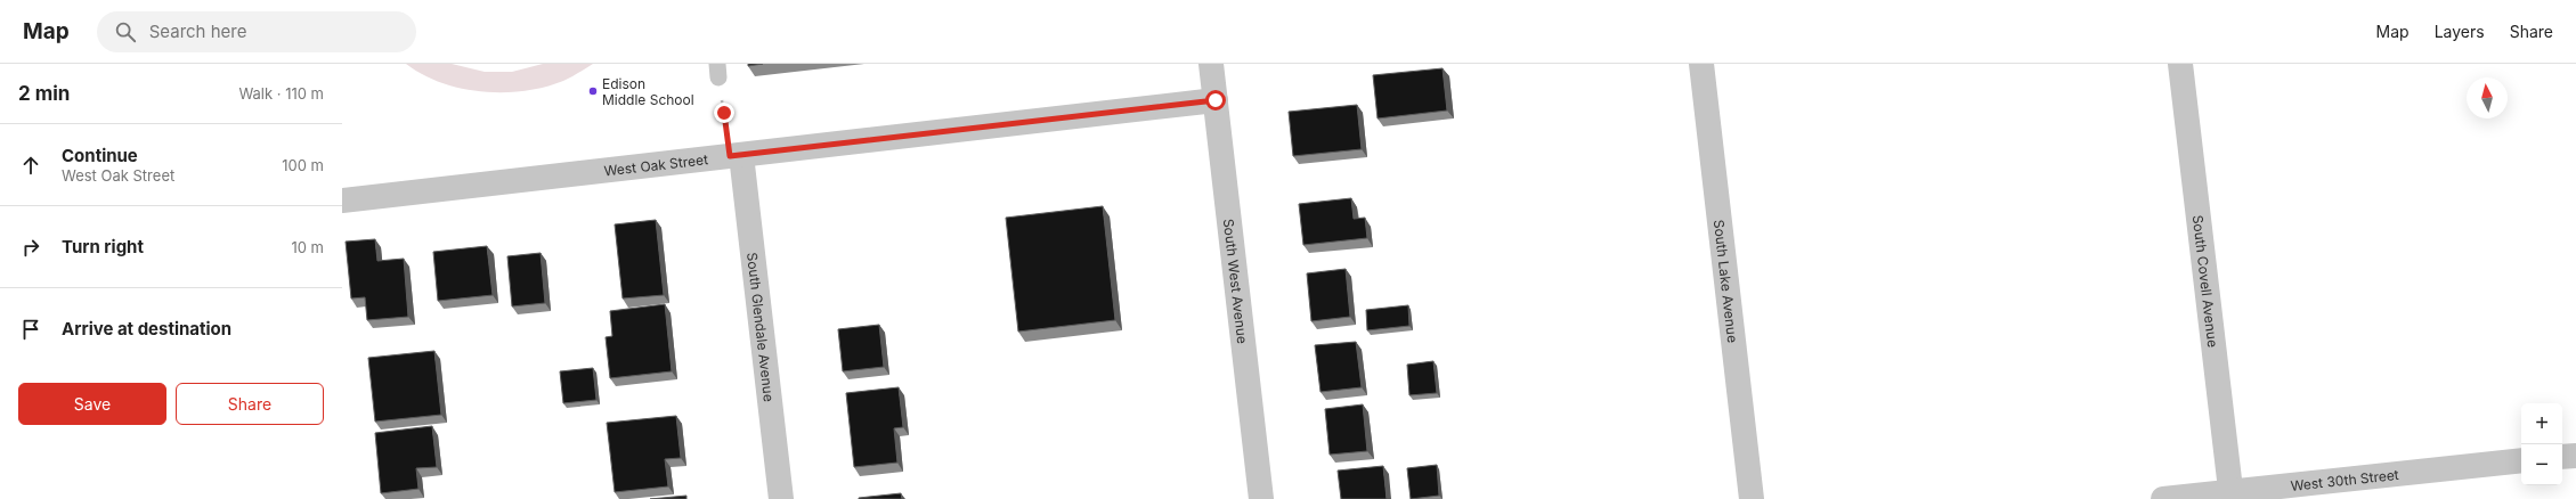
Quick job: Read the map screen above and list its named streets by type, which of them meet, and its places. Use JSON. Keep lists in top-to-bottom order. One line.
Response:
{"streets":{"street":["West Oak Street","South West Avenue","South Lake Avenue","South Covell Avenue","South Glendale Avenue","West 30th Street"]},"crossings":[["West Oak Street","South West Avenue"],["West Oak Street","South Glendale Avenue"],["South Covell Avenue","West 30th Street"]],"places":["Edison Middle School"],"north":"top","page":{"header":"Map","search":"Search here","nav":["Map","Layers","Share"],"heading":["2 min","Walk · 110 m"],"list":[["Continue","West Oak Street","100 m"],["Turn right","10 m"],"Arrive at destination"],"buttons":["Save","Share"],"map_buttons":["+","−"]}}
